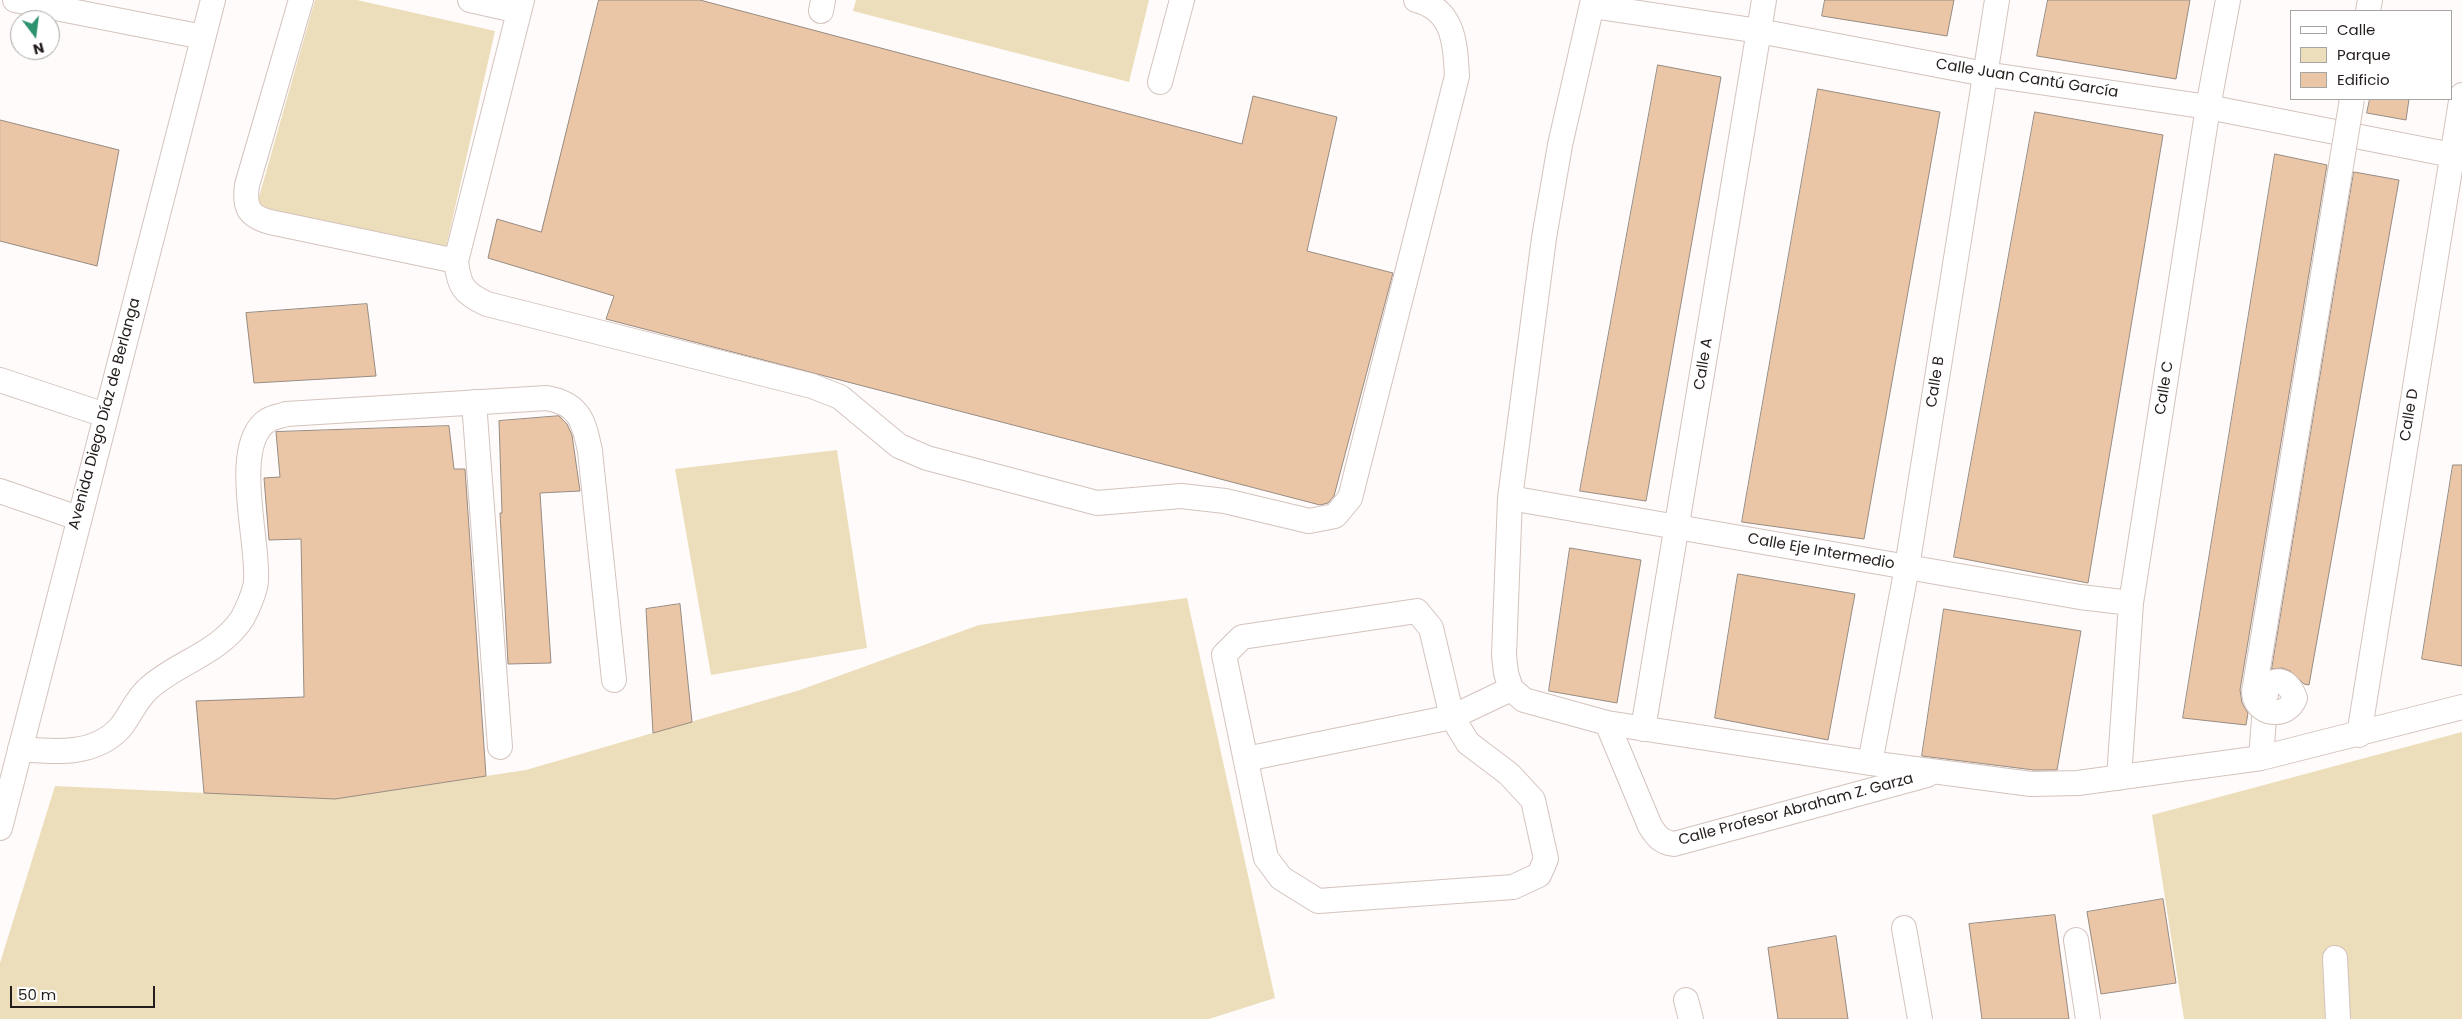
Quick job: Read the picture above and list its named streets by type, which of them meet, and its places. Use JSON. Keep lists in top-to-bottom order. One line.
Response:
{"streets":{"street":["Calle Juan Cantú García","Calle A","Calle B","Calle C","Avenida Diego Díaz de Berlanga","Calle D","Calle Eje Intermedio","Calle Profesor Abraham Z. Garza"]},"crossings":[["Calle Juan Cantú García","Calle A"],["Calle Juan Cantú García","Calle B"],["Calle Juan Cantú García","Calle C"],["Calle Juan Cantú García","Calle D"],["Calle A","Calle Eje Intermedio"],["Calle A","Calle Profesor Abraham Z. Garza"],["Calle B","Calle Eje Intermedio"],["Calle B","Calle Profesor Abraham Z. Garza"],["Calle C","Calle Eje Intermedio"],["Calle C","Calle Profesor Abraham Z. Garza"],["Calle D","Calle Profesor Abraham Z. Garza"]],"legend":["Calle","Parque","Edificio"],"scale_bar":"50 m","north":"bottom"}
